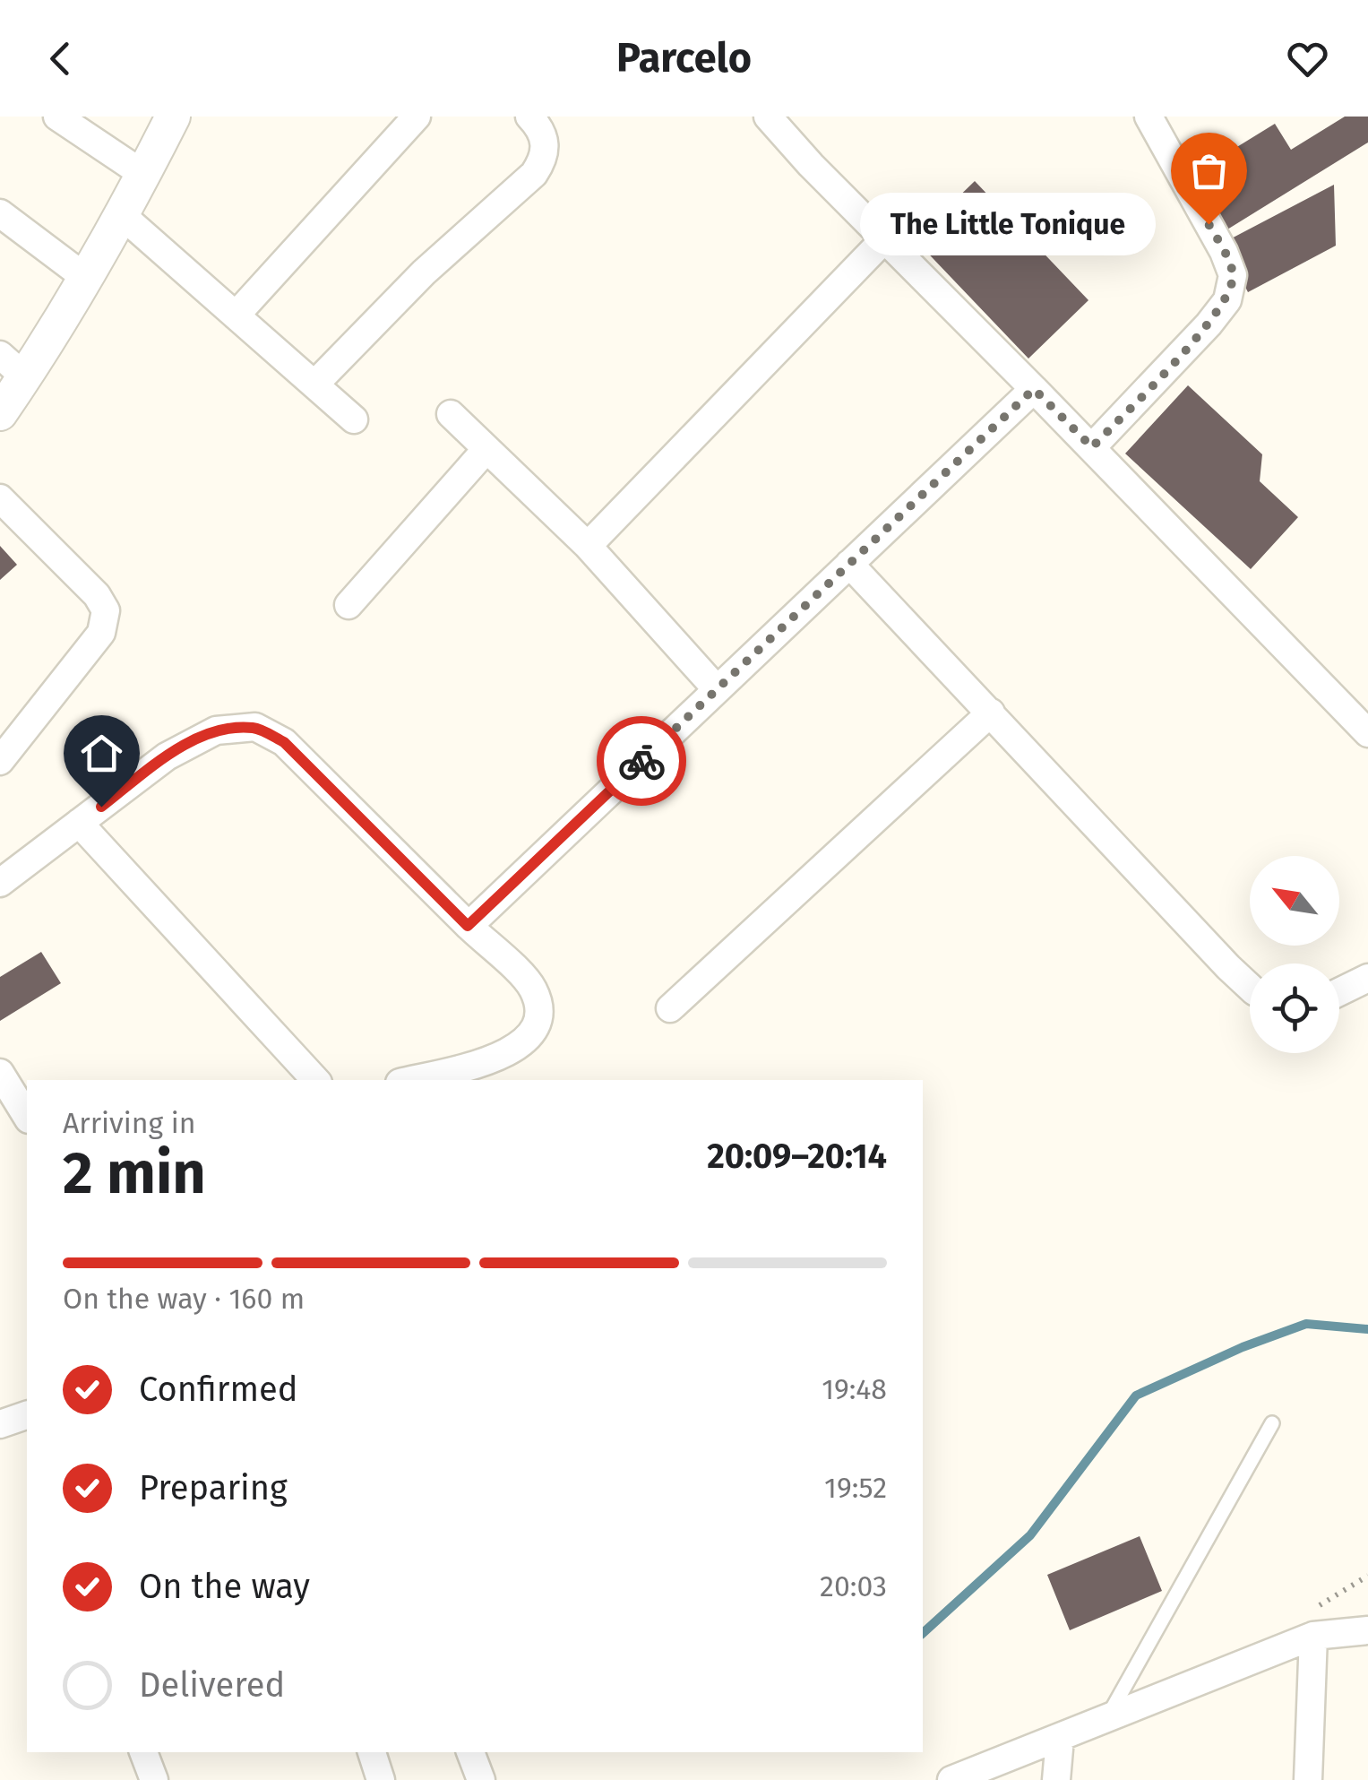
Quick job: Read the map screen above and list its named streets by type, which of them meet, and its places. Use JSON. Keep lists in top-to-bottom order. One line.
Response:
{"places":["The Little Tonique"],"north":"top left","page":{"header":"Parcelo","bubble":"The Little Tonique","heading":["2 min","Arriving in","20:09–20:14"],"bar":"On the way · 160 m","list":[["Confirmed","19:48"],["Preparing","19:52"],["On the way","20:03"],"Delivered"]}}
